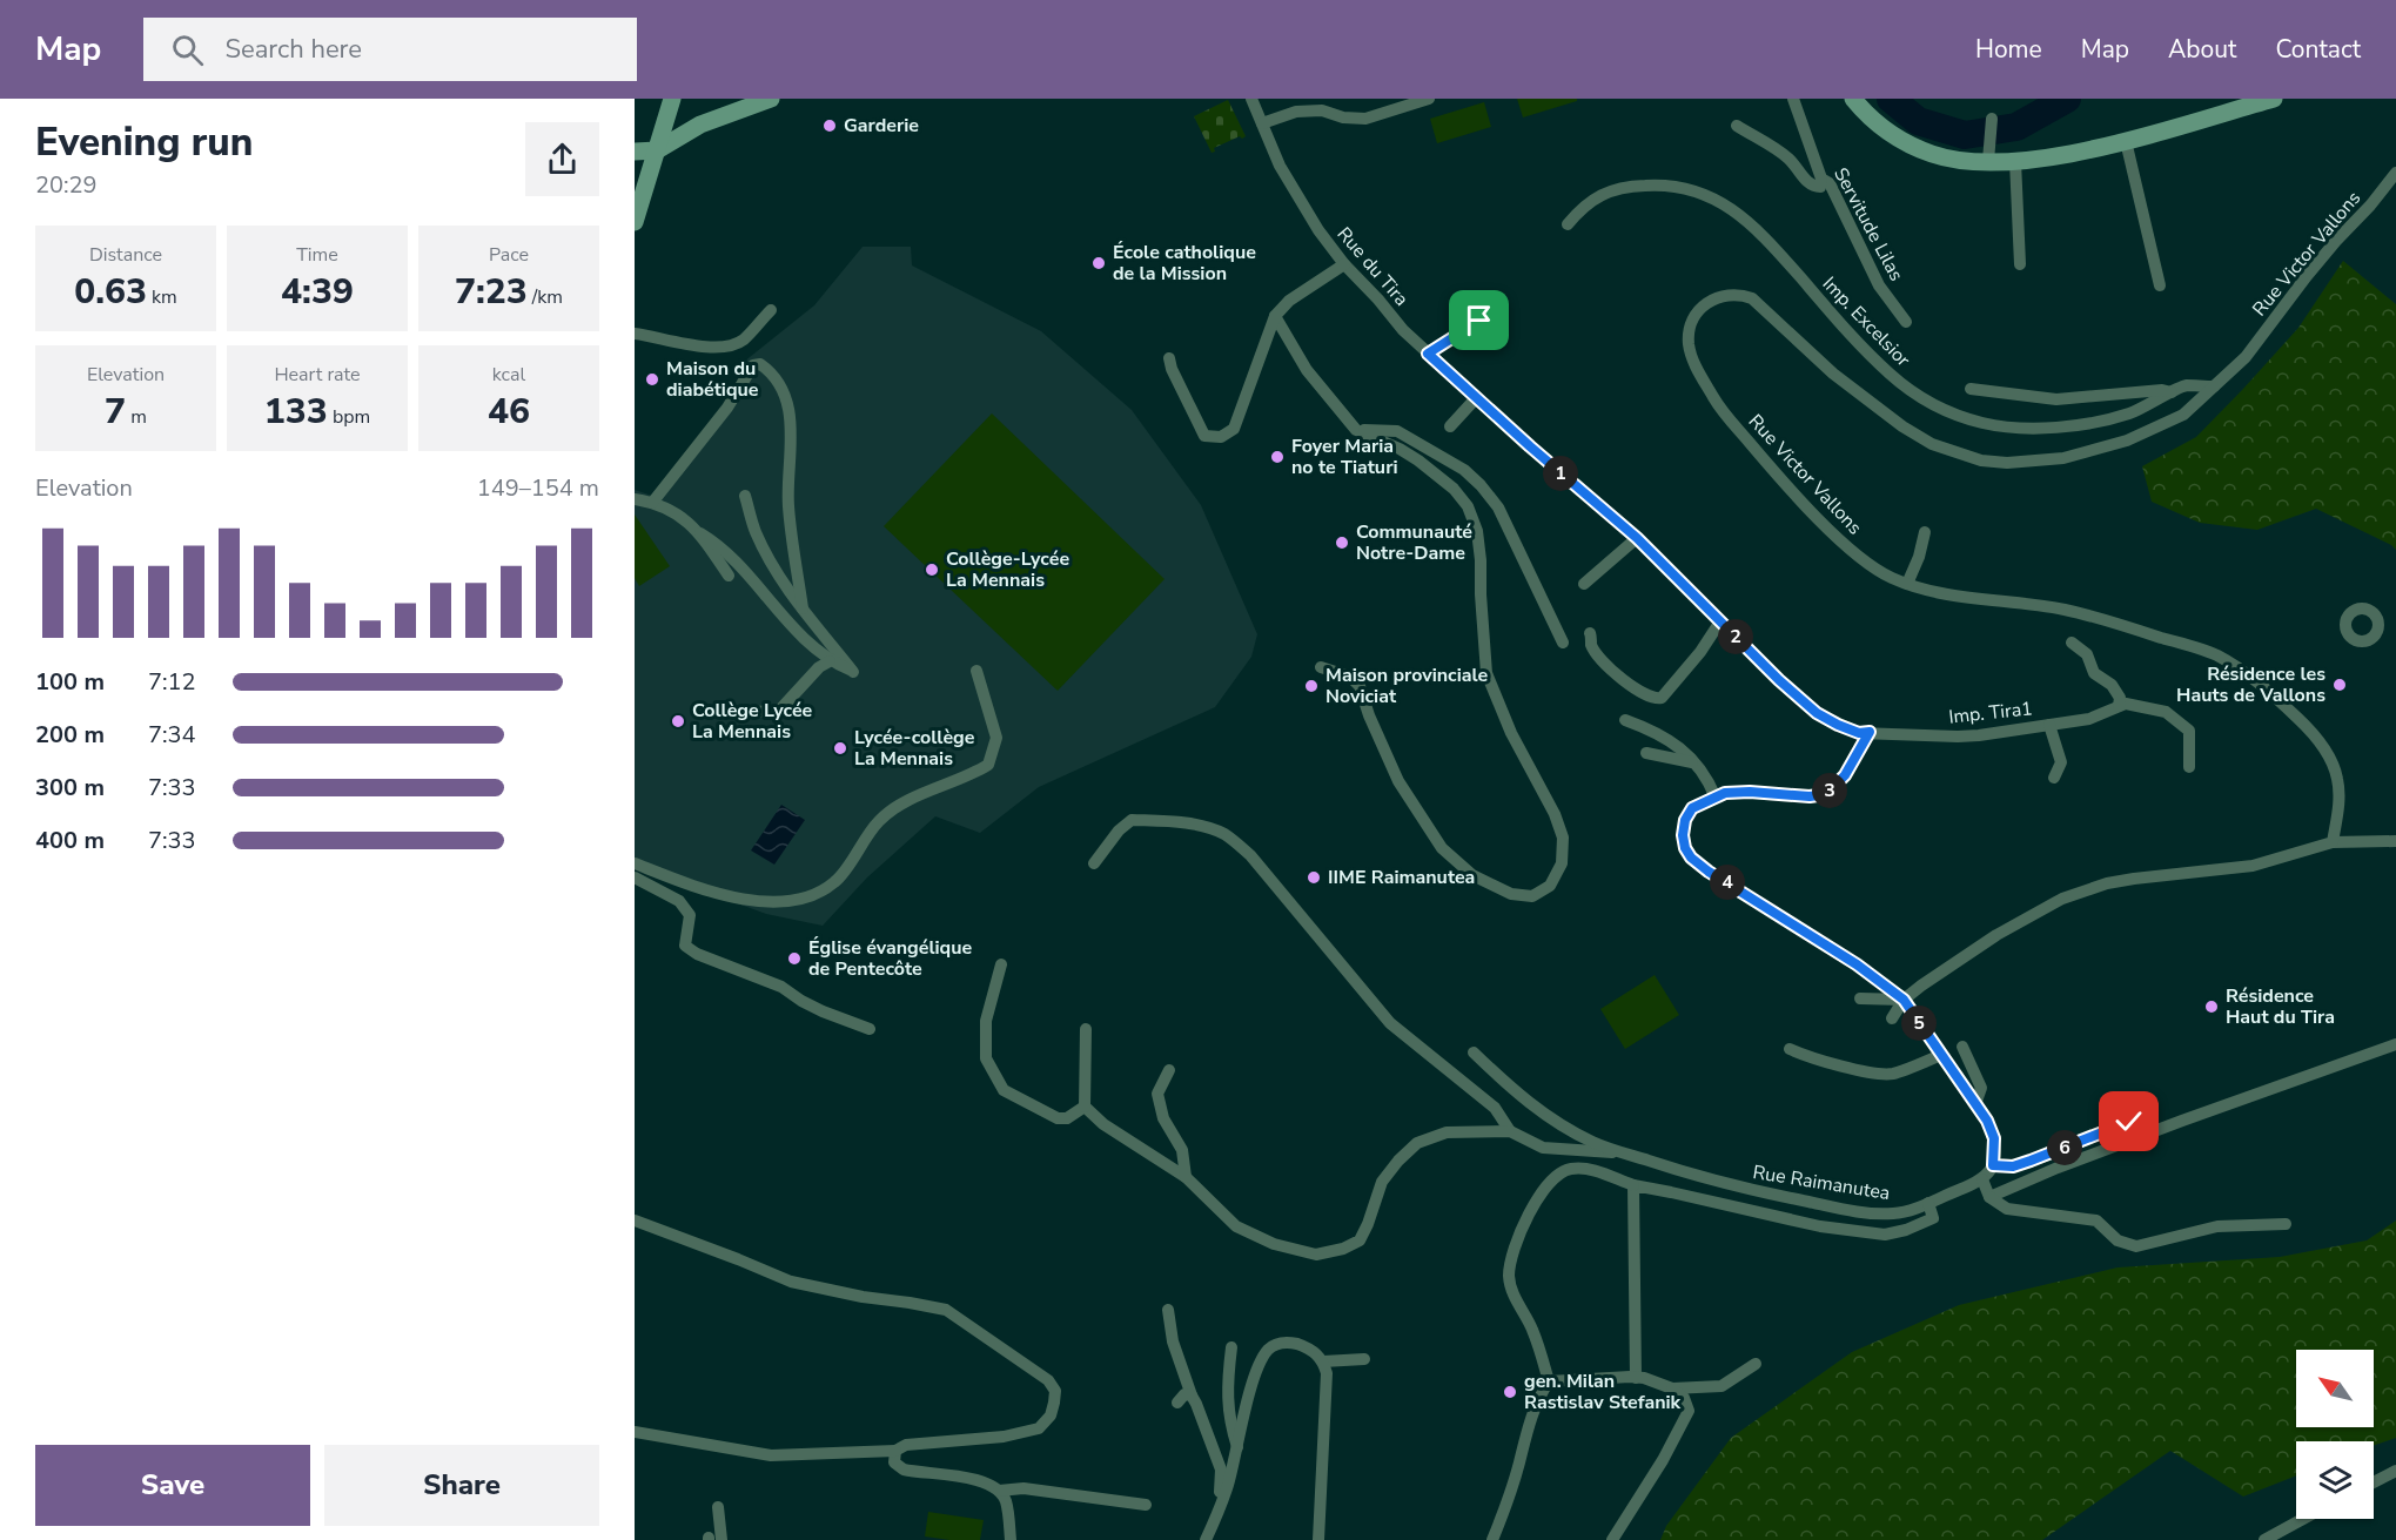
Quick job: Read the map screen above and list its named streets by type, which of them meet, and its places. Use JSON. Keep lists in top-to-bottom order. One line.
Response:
{"streets":{"street":["Servitude Lilas","Rue Victor Vallons","Rue du Tira","Imp. Excelsior","Imp. Tira1","Rue Raimanutea"]},"crossings":[["Rue Victor Vallons","Imp. Excelsior"],["Rue du Tira","Imp. Tira1"]],"places":["Garderie","École catholique de la Mission","Maison du diabétique","Foyer Maria no te Tiaturi","Communauté Notre-Dame","Collège-Lycée La Mennais","Résidence les Hauts de Vallons","Maison provinciale Noviciat","Collège Lycée La Mennais","Lycée-collège La Mennais","IIME Raimanutea","Église évangélique de Pentecôte","Résidence Haut du Tira","gen. Milan Rastislav Stefanik"],"north":"top left","page":{"header":"Map","search":"Search here","nav":["Home","Map","About","Contact"],"heading":["Evening run","20:29"],"stats":[["Distance","0.63 km"],["Time","4:39"],["Pace","7:23 /km"],["Elevation","7 m"],["Heart rate","133 bpm"],["kcal","46"]],"pins":["1","2","3","4","5","6"],"chart":["Elevation","149–154 m"],"list":[{"name":"100 m","note":"7:12"},{"name":"200 m","note":"7:34"},{"name":"300 m","note":"7:33"},{"name":"400 m","note":"7:33"}],"buttons":["Save","Share"]}}
